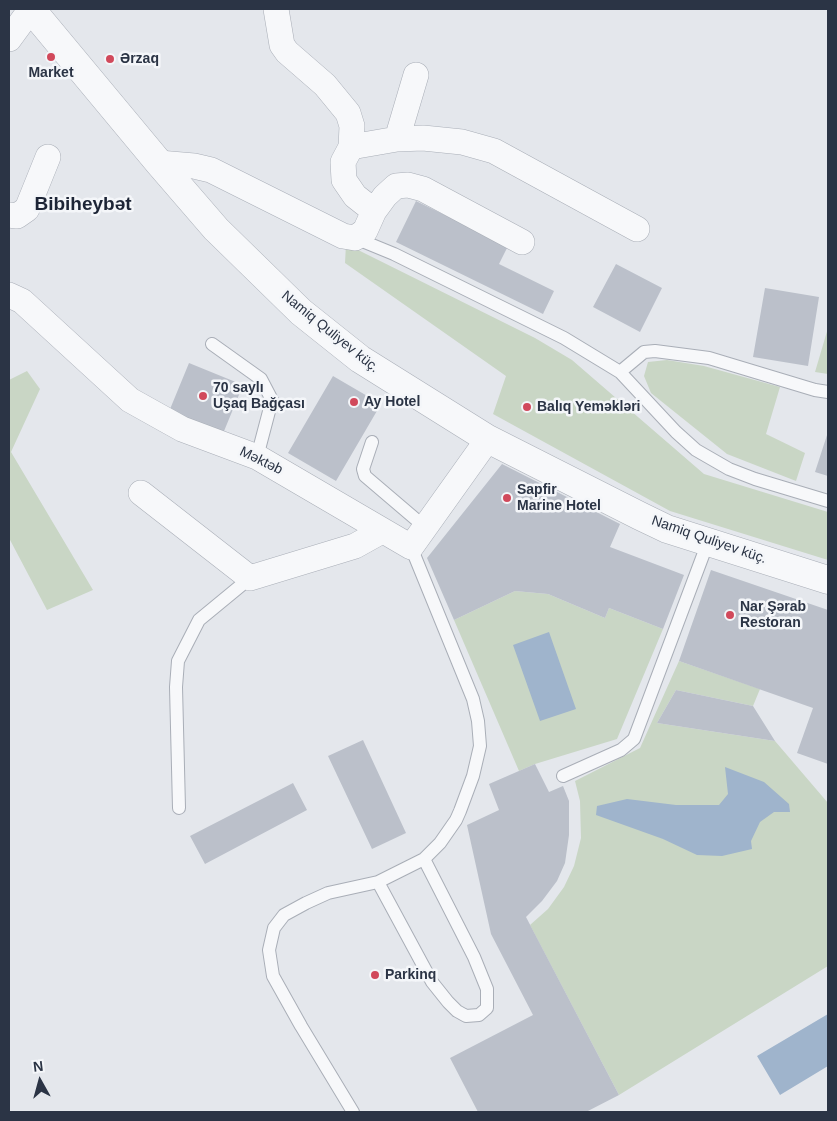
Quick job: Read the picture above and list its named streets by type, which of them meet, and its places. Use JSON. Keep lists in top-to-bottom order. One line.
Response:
{"streets":{"street":["Namiq Quliyev küç.","Məktəb"]},"districts":["Bibiheybət"],"places":["Market","Ərzaq","70 saylı Uşaq Bağçası","Ay Hotel","Balıq Yeməkləri","Sapfir Marine Hotel","Nar Şərab Restoran","Parkinq"],"north":"top"}
